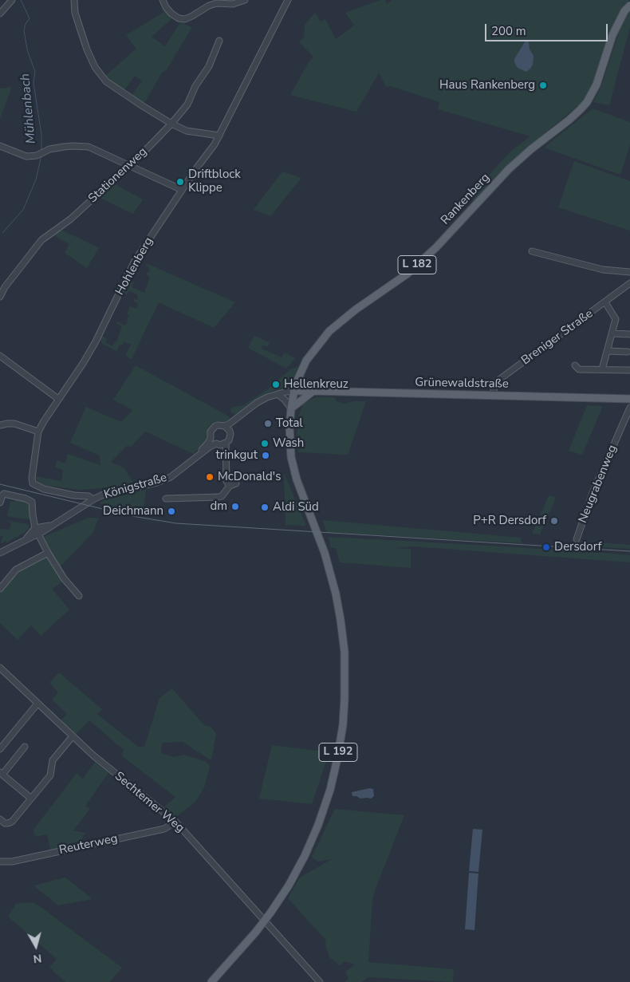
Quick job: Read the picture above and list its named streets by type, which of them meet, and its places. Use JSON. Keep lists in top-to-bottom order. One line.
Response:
{"streets":{"main road":["Rankenberg","L 182","Grünewaldstraße","L 192"],"street":["Stationenweg","Hohlenberg","Breniger Straße","Neugrabenweg","Königstraße","Sechtemer Weg","Reuterweg"]},"crossings":[["Rankenberg","Grünewaldstraße"],["Rankenberg","Königstraße"],["Rankenberg","L 192"],["Hohlenberg","Königstraße"],["Breniger Straße","Grünewaldstraße"],["Grünewaldstraße","Königstraße"],["Grünewaldstraße","L 192"],["Königstraße","L 192"],["Sechtemer Weg","Reuterweg"]],"water":["Mühlenbach"],"places":["Haus Rankenberg","Driftblock Klippe","Hellenkreuz","Total","Wash","trinkgut","McDonald's","dm","Aldi Süd","Deichmann","P+R Dersdorf","Dersdorf"],"scale_bar":"200 m","north":"bottom"}
